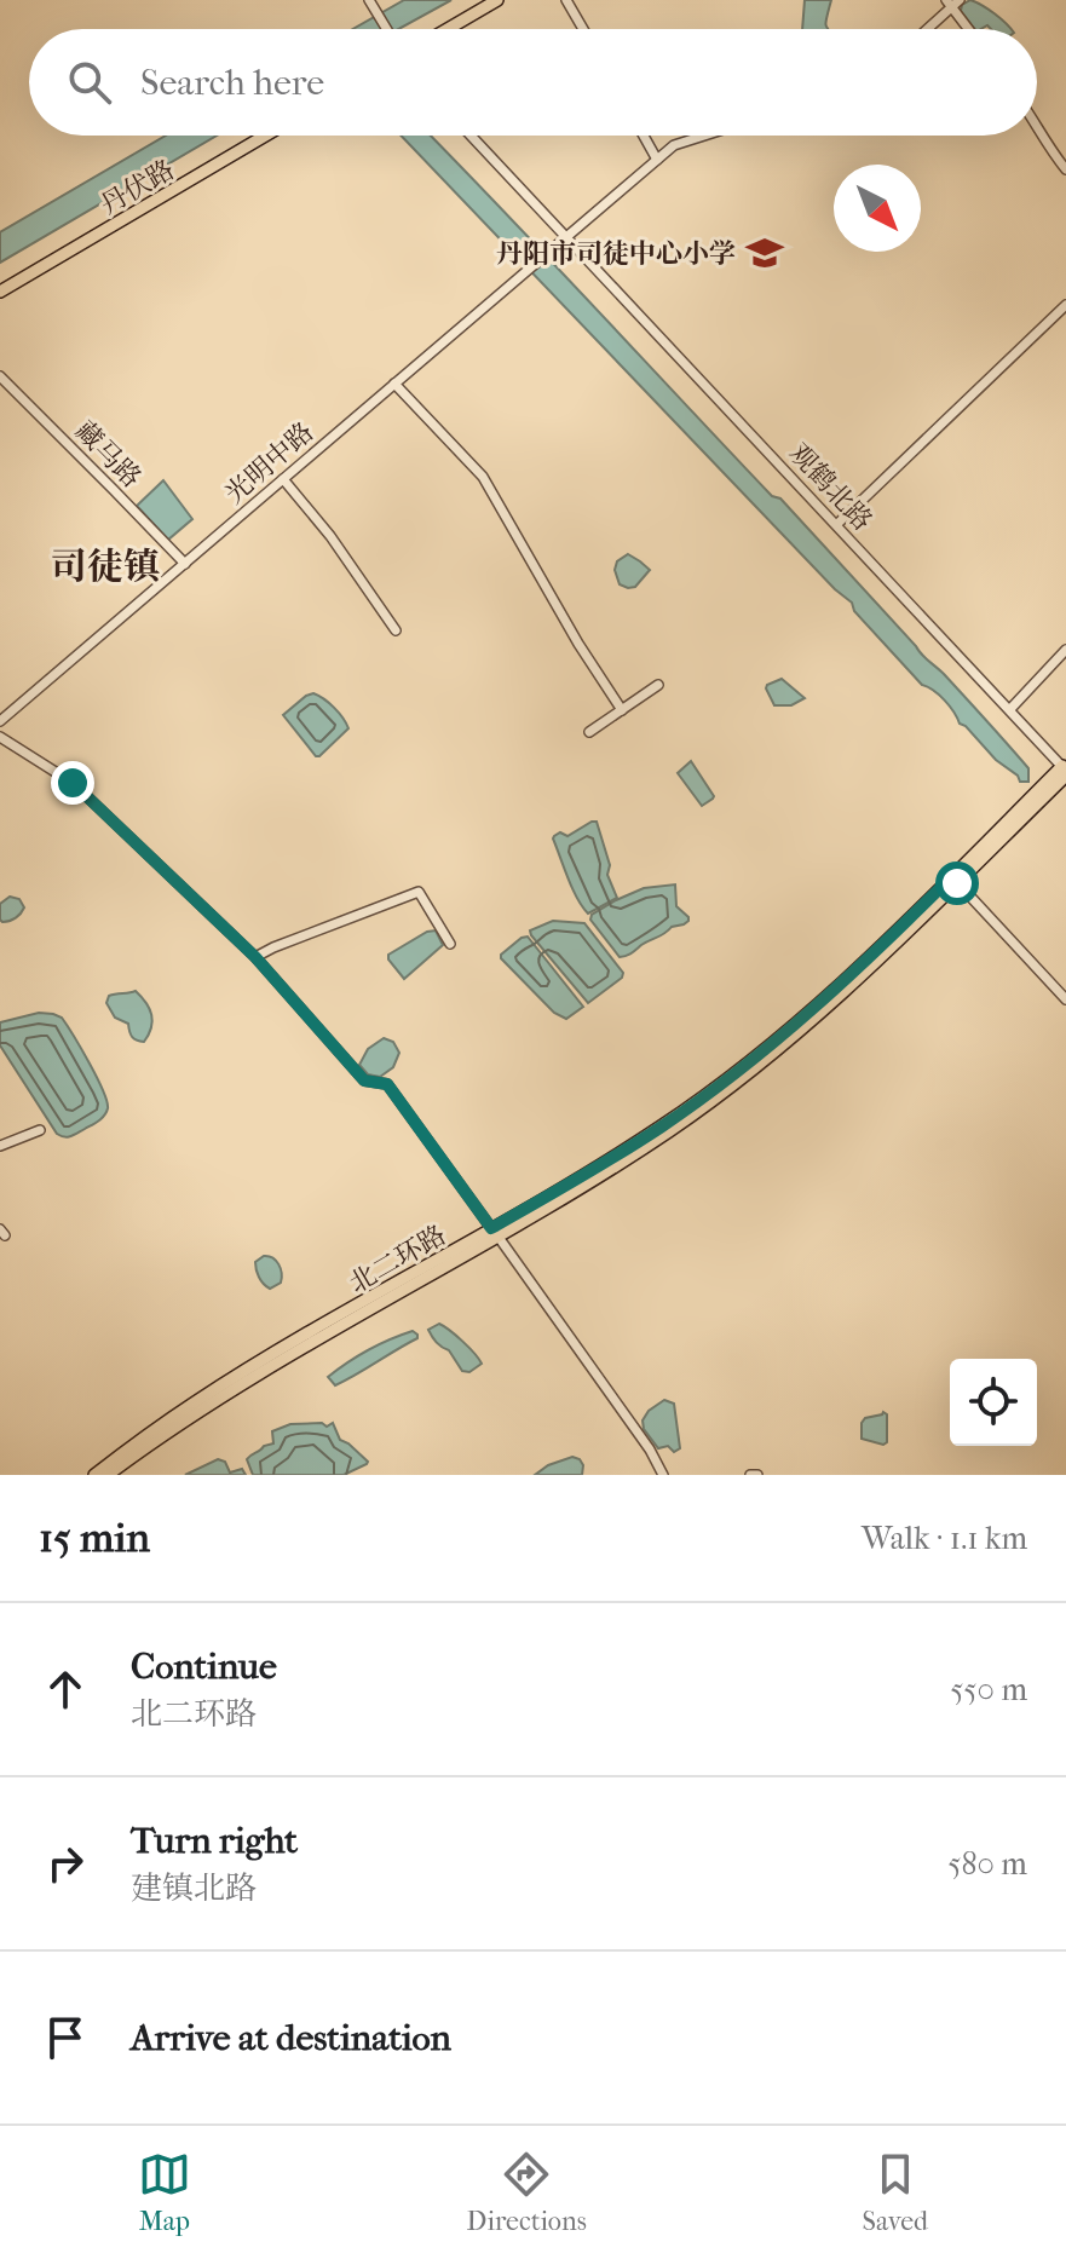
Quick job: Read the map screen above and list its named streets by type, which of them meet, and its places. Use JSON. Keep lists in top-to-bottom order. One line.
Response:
{"streets":{"main road":["丹伏路","北二环路"],"street":["藏马路","光明中路","观鹤北路"]},"crossings":[["藏马路","光明中路"],["光明中路","观鹤北路"],["观鹤北路","北二环路"]],"districts":["司徒镇"],"places":{"school or university":["丹阳市司徒中心小学"]},"north":"bottom right","page":{"search":"Search here","heading":["15 min","Walk · 1.1 km"],"list":[["Continue","北二环路","550 m"],["Turn right","建镇北路","580 m"],"Arrive at destination"],"nav":["Map","Directions","Saved"]}}
